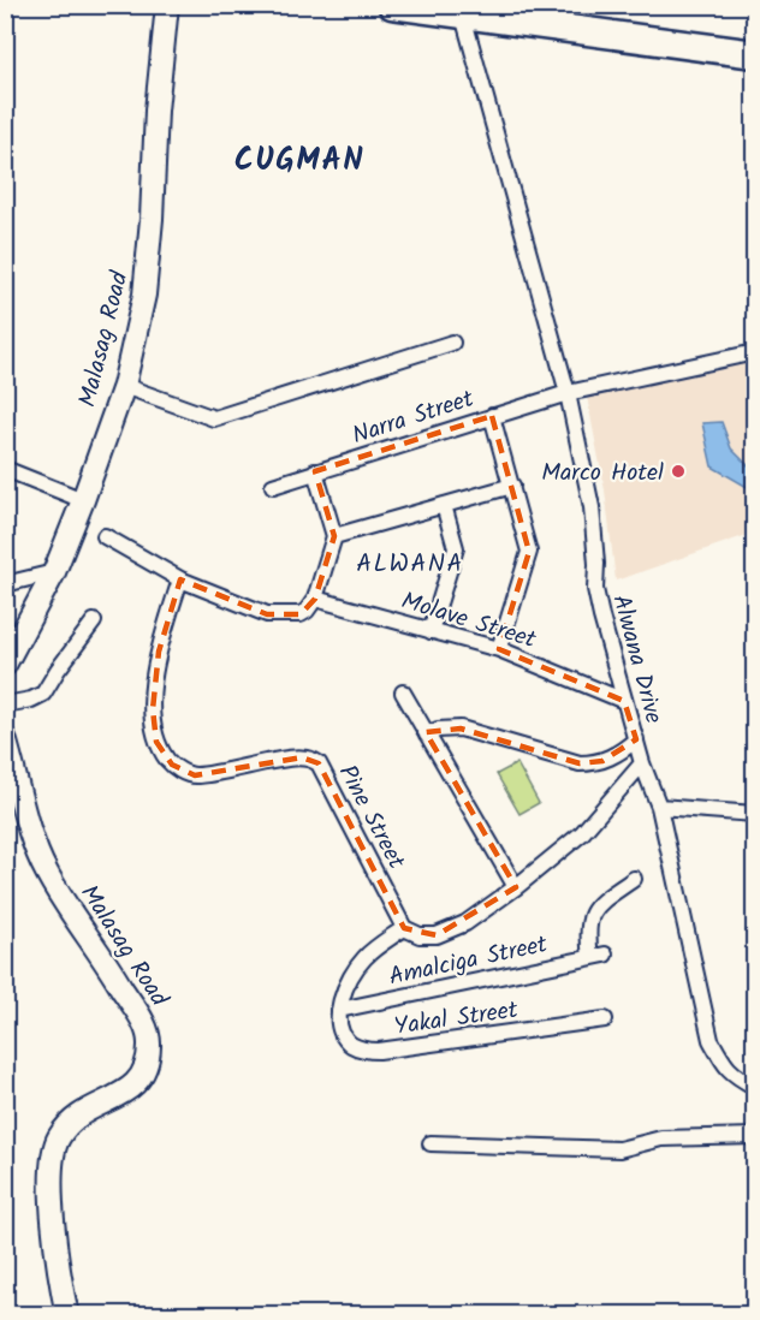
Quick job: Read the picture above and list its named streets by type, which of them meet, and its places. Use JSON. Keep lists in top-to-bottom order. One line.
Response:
{"streets":{"street":["Malasag Road","Narra Street","Molave Street","Alwana Drive","Pine Street","Amalciga Street","Yakal Street"]},"crossings":[["Narra Street","Alwana Drive"],["Molave Street","Alwana Drive"],["Amalciga Street","Yakal Street"]],"districts":["CUGMAN","ALWANA"],"places":["Marco Hotel"]}
